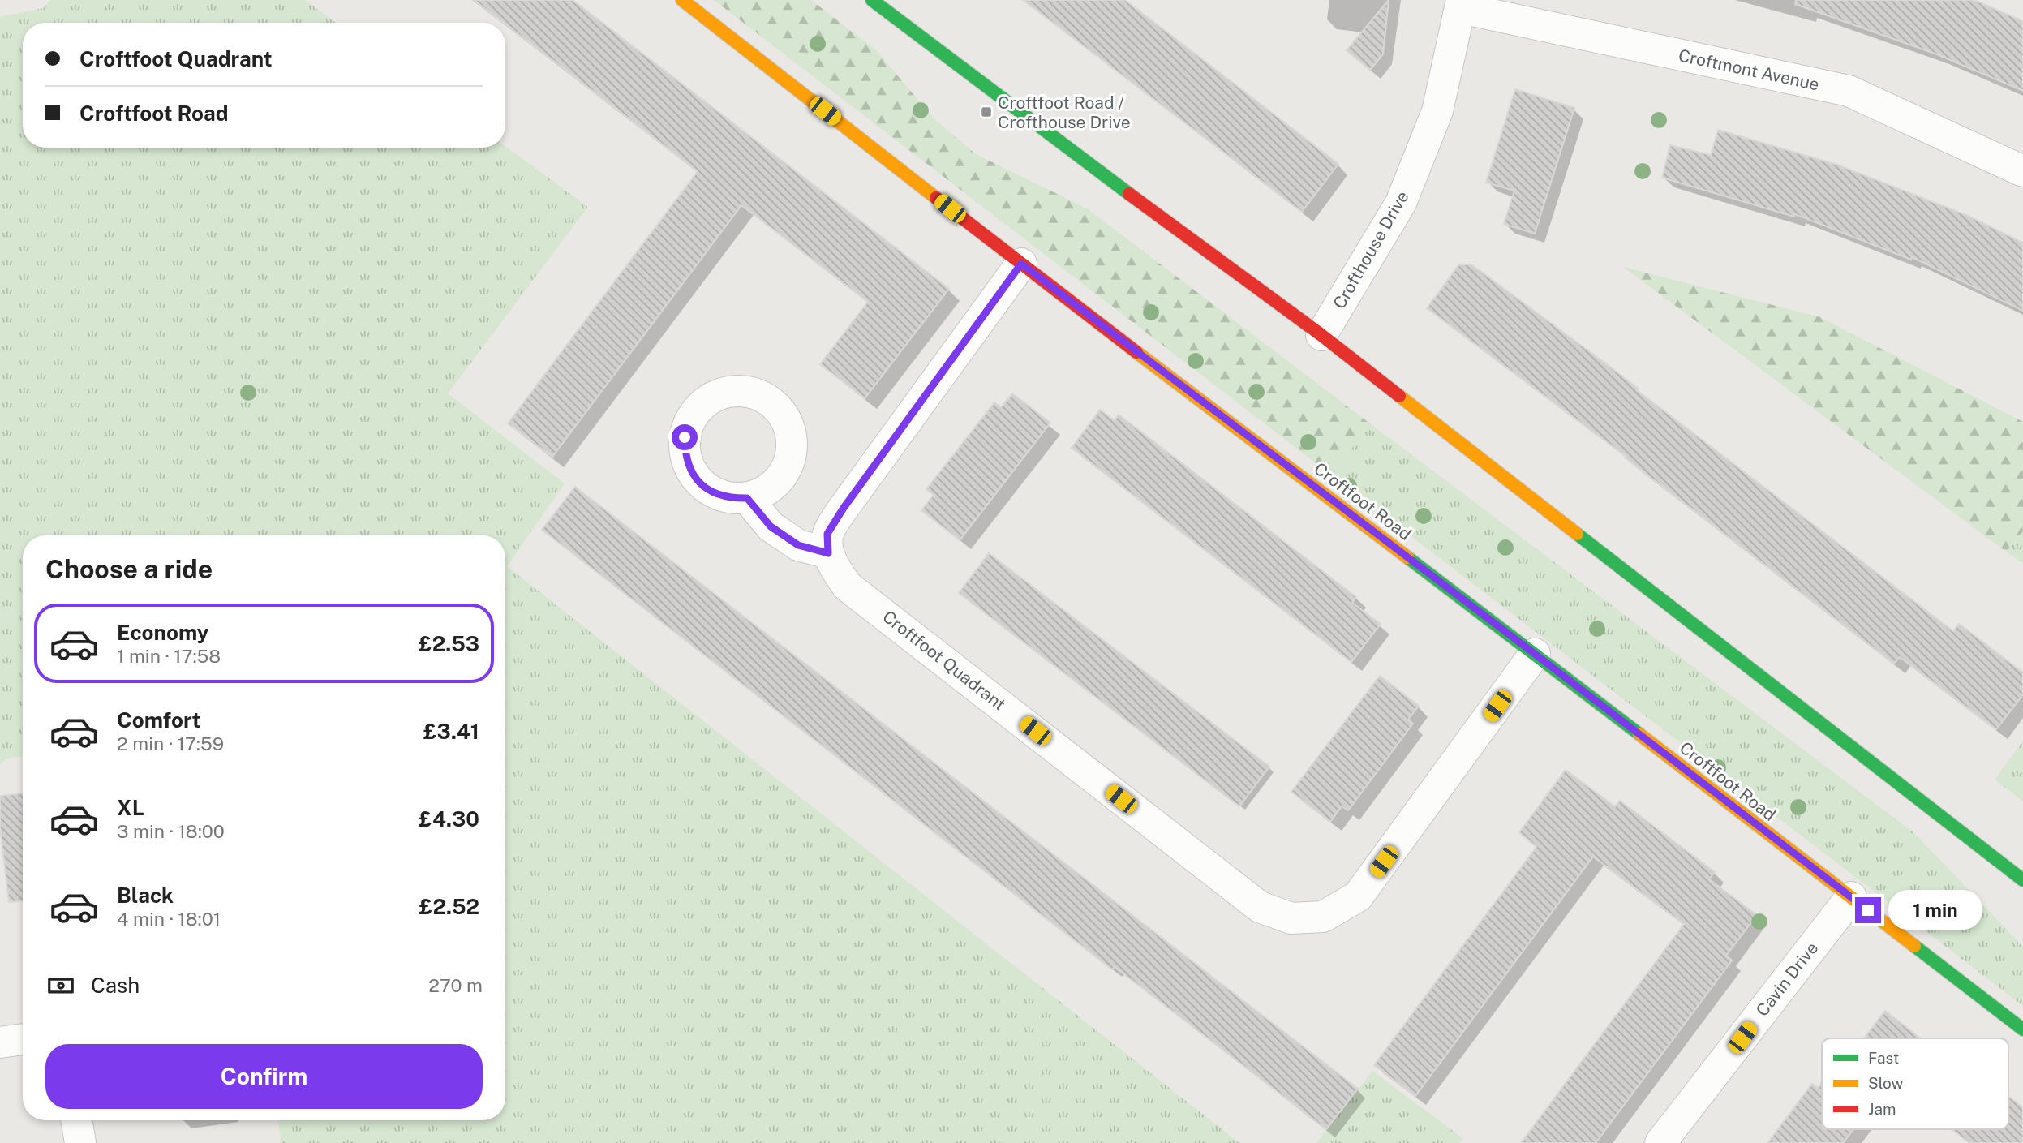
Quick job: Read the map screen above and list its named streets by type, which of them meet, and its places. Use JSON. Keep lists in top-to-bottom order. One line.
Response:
{"streets":{"street":["Croftmont Avenue","Crofthouse Drive","Croftfoot Road","Croftfoot Quadrant","Cavin Drive"]},"crossings":[["Croftmont Avenue","Crofthouse Drive"],["Croftfoot Road","Croftfoot Quadrant"],["Croftfoot Road","Cavin Drive"]],"places":{"transit":["Croftfoot Road / Crofthouse Drive"]},"legend":["Fast","Slow","Jam"],"page":{"banner":["Croftfoot Quadrant","Croftfoot Road"],"heading":"Choose a ride","list":[{"name":"Economy","note":"1 min · 17:58","value":"£2.53"},{"name":"Comfort","note":"2 min · 17:59","value":"£3.41"},{"name":"XL","note":"3 min · 18:00","value":"£4.30"},{"name":"Black","note":"4 min · 18:01","value":"£2.52"}],"bubble":"1 min","pay":["Cash","270 m"],"buttons":"Confirm"}}
